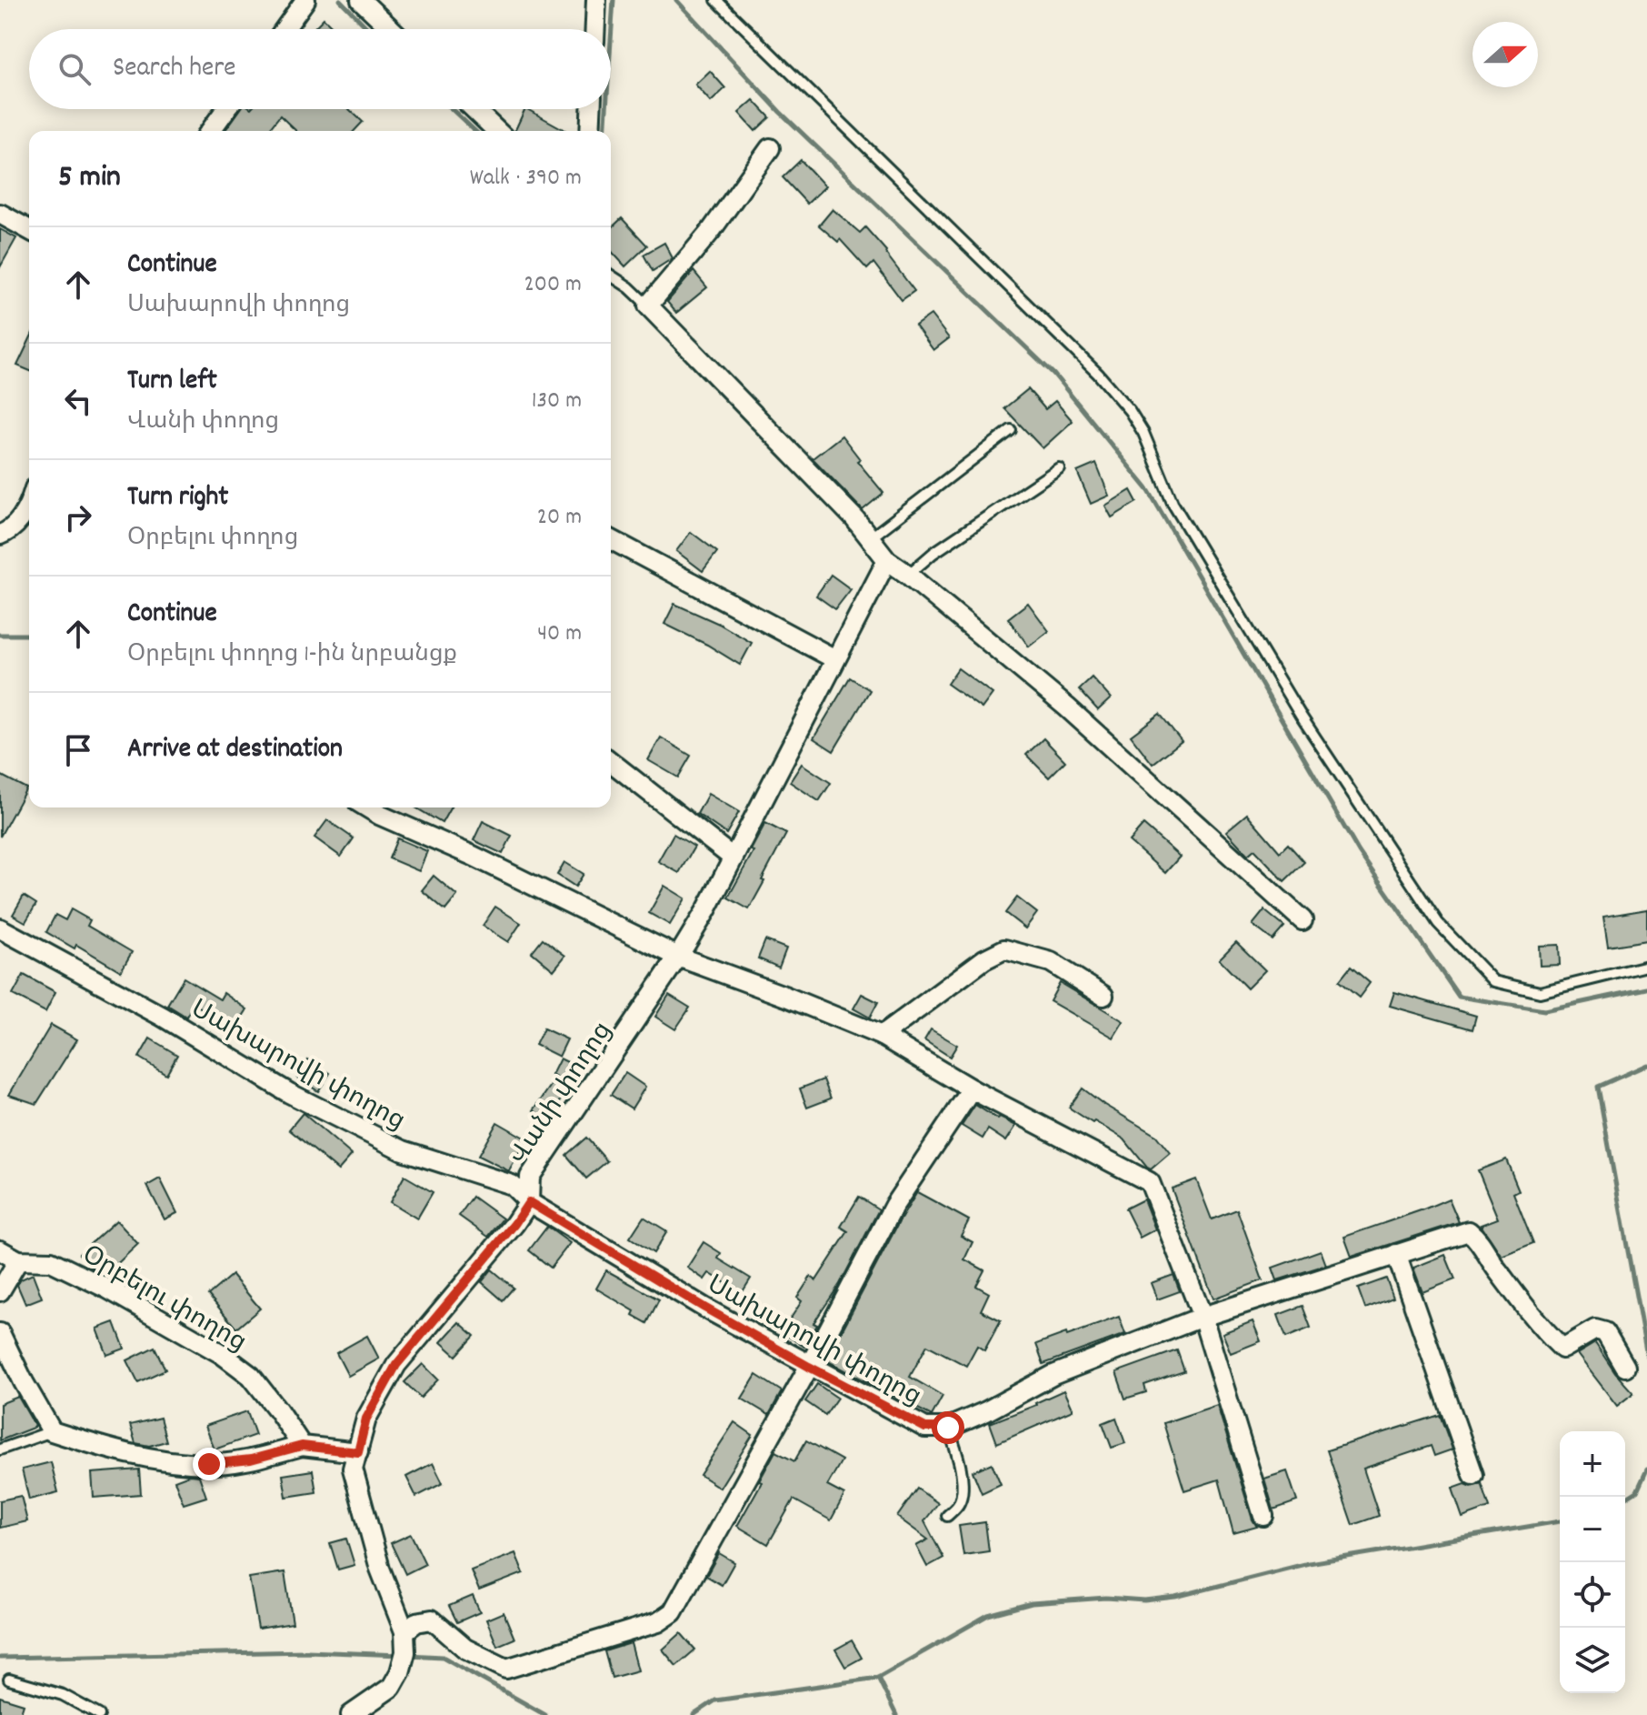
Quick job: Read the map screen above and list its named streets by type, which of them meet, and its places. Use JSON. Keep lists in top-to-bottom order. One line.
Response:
{"streets":{"street":["Սախարովի փողոց","Վանի փողոց","Օրբելու փողոց"]},"crossings":[["Սախարովի փողոց","Վանի փողոց"]],"north":"right","page":{"search":"Search here","heading":["5 min","Walk · 390 m"],"list":[["Continue","Սախարովի փողոց","200 m"],["Turn left","Վանի փողոց","130 m"],["Turn right","Օրբելու փողոց","20 m"],["Continue","Օրբելու փողոց 1-ին նրբանցք","40 m"],"Arrive at destination"],"map_buttons":["+","−"]}}
